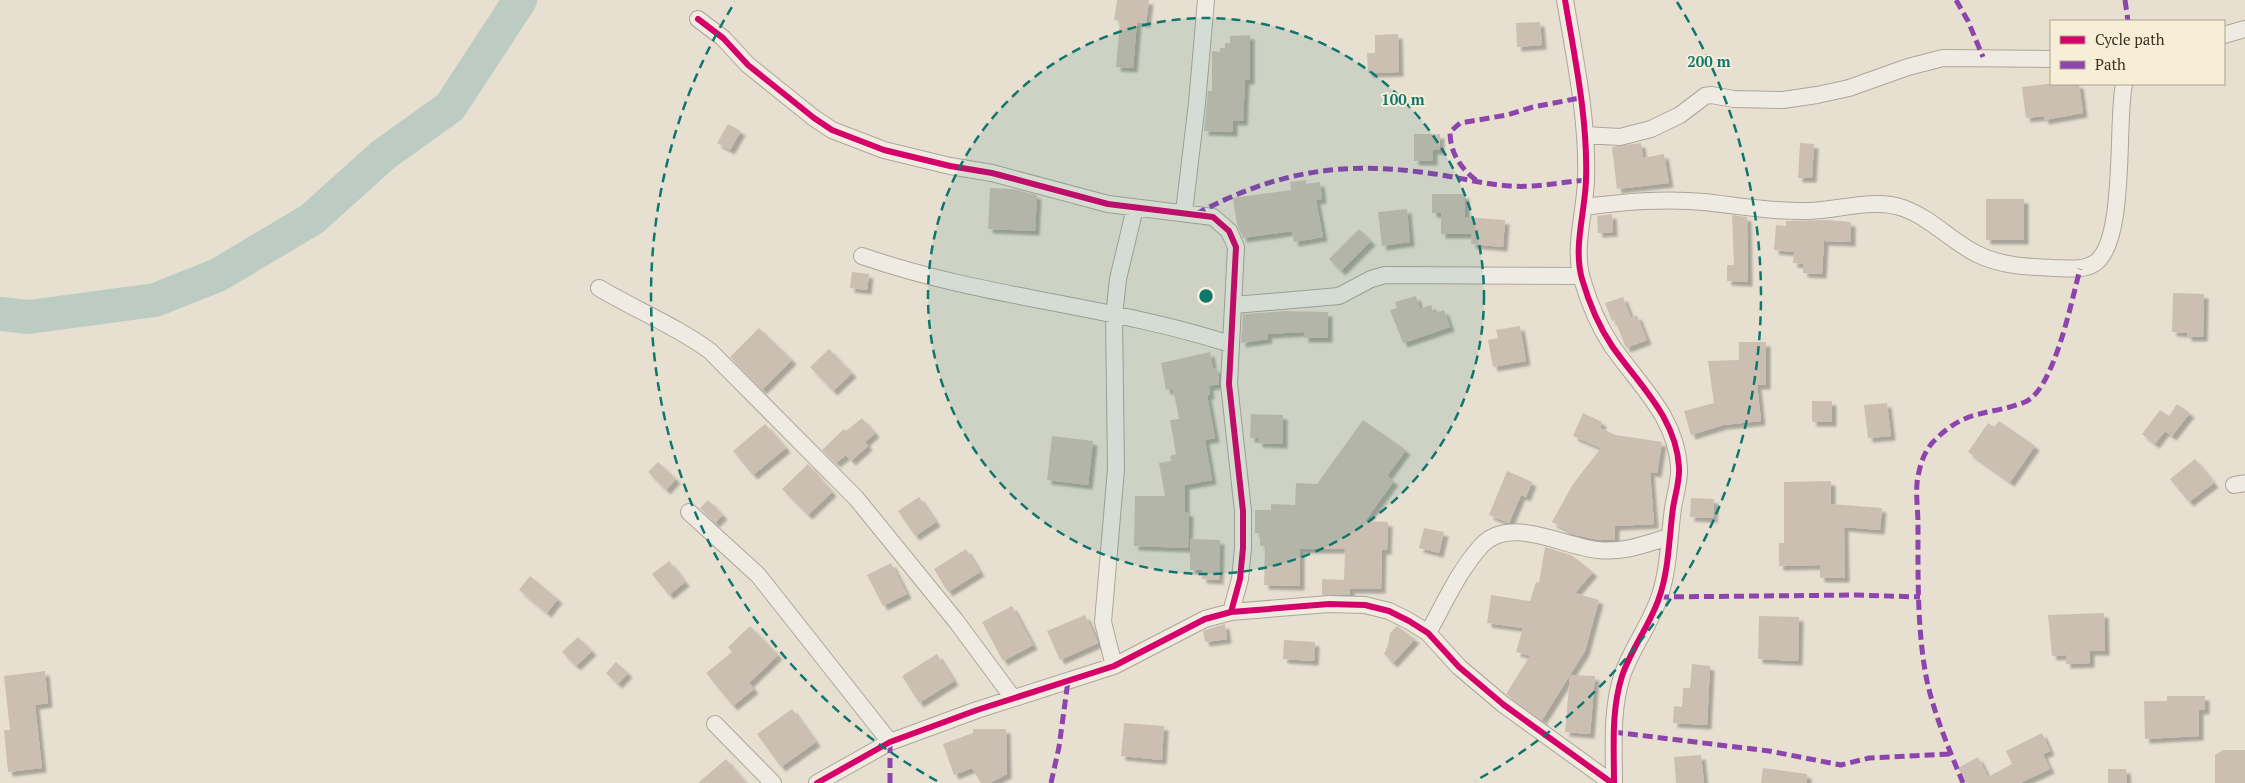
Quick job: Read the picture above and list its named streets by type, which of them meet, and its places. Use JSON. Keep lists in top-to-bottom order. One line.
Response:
{"legend":["Cycle path","Path"],"rings":["200 m","100 m"]}
